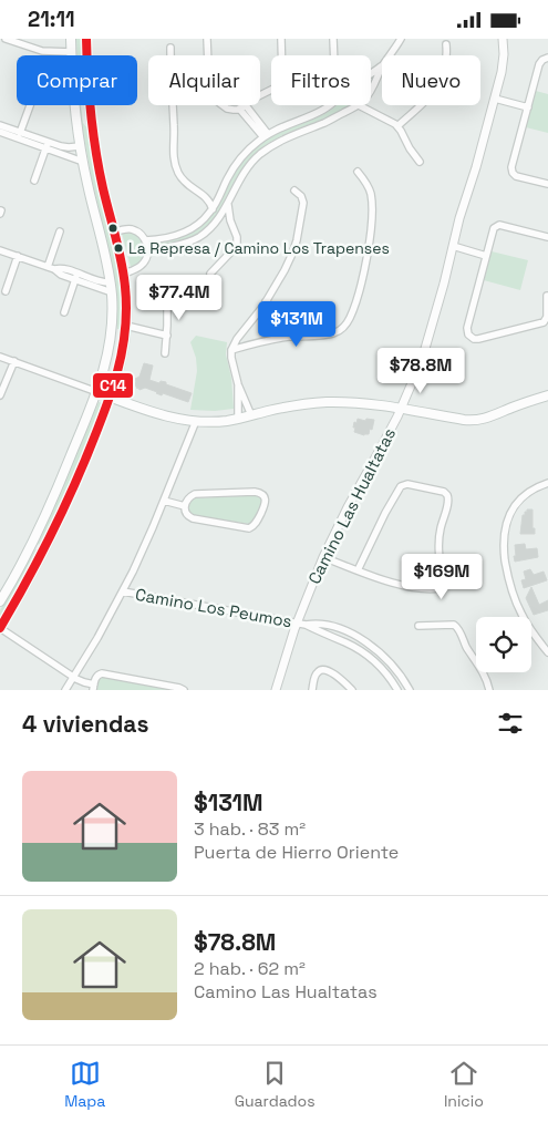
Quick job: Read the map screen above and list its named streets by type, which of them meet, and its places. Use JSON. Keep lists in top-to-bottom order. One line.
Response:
{"streets":{"street":["Camino Las Hualtatas","Camino Los Peumos"]},"crossings":[["Camino Las Hualtatas","Camino Los Peumos"]],"places":["La Represa / Camino Los Trapenses"],"lines":["transit line C14"],"page":{"status":"21:11","chip":["Comprar","Alquilar","Filtros","Nuevo"],"price":["$77.4M","$131M","$78.8M","$169M"],"heading":"4 viviendas","list":[{"name":"$131M","note":"3 hab. · 83 m² · Puerta de Hierro Oriente"},{"name":"$78.8M","note":"2 hab. · 62 m² · Camino Las Hualtatas"}],"tabs":["Mapa","Guardados","Inicio"]}}
